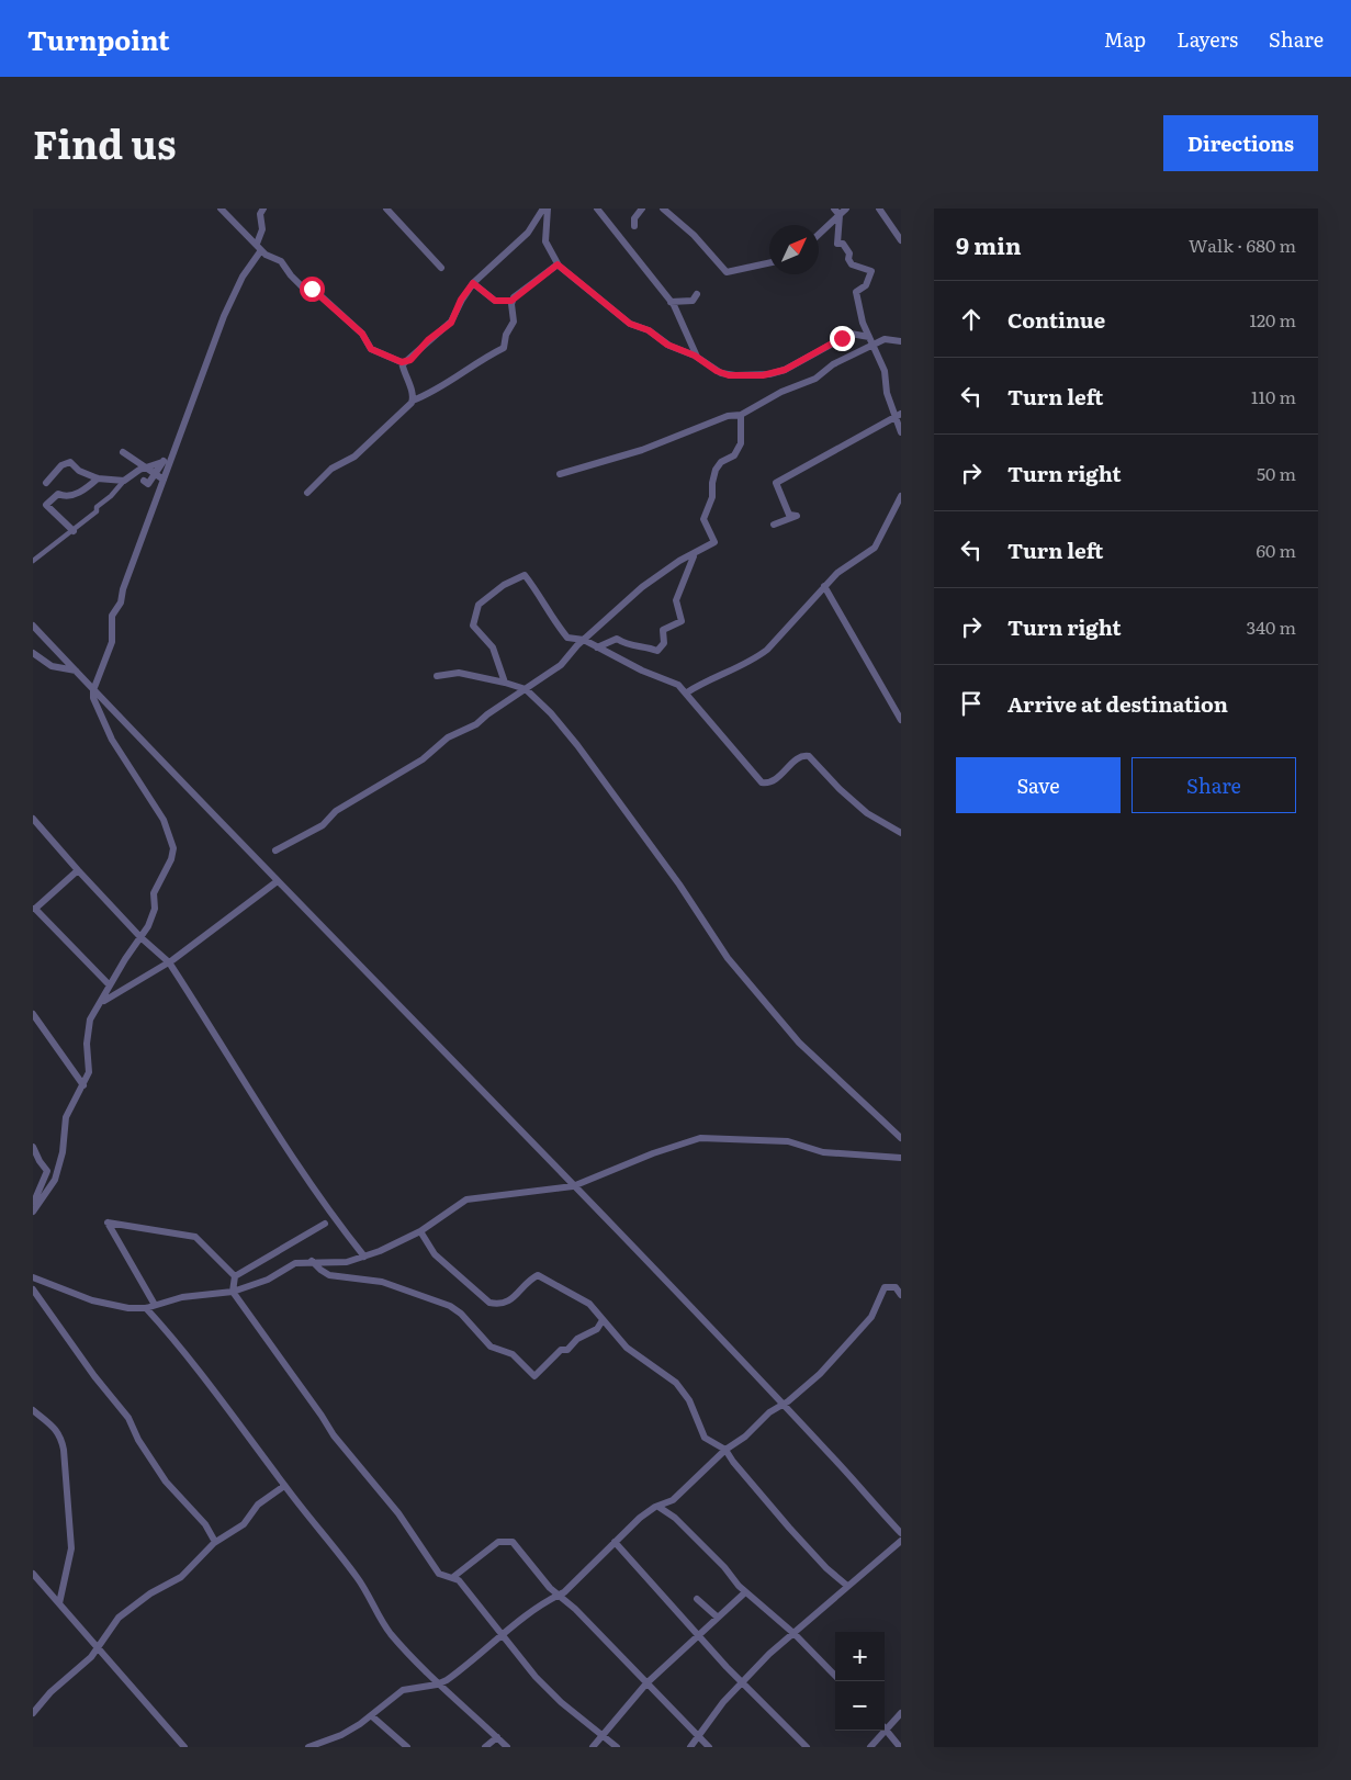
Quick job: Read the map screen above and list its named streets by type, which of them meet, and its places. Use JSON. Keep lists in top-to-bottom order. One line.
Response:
{"north":"top right","page":{"header":"Turnpoint","nav":["Map","Layers","Share"],"title":"Find us","buttons":["Directions",["Save","Share"]],"heading":["9 min","Walk · 680 m"],"list":[["Continue","120 m"],["Turn left","110 m"],["Turn right","50 m"],["Turn left","60 m"],["Turn right","340 m"],"Arrive at destination"],"map_buttons":["+","−"]}}
